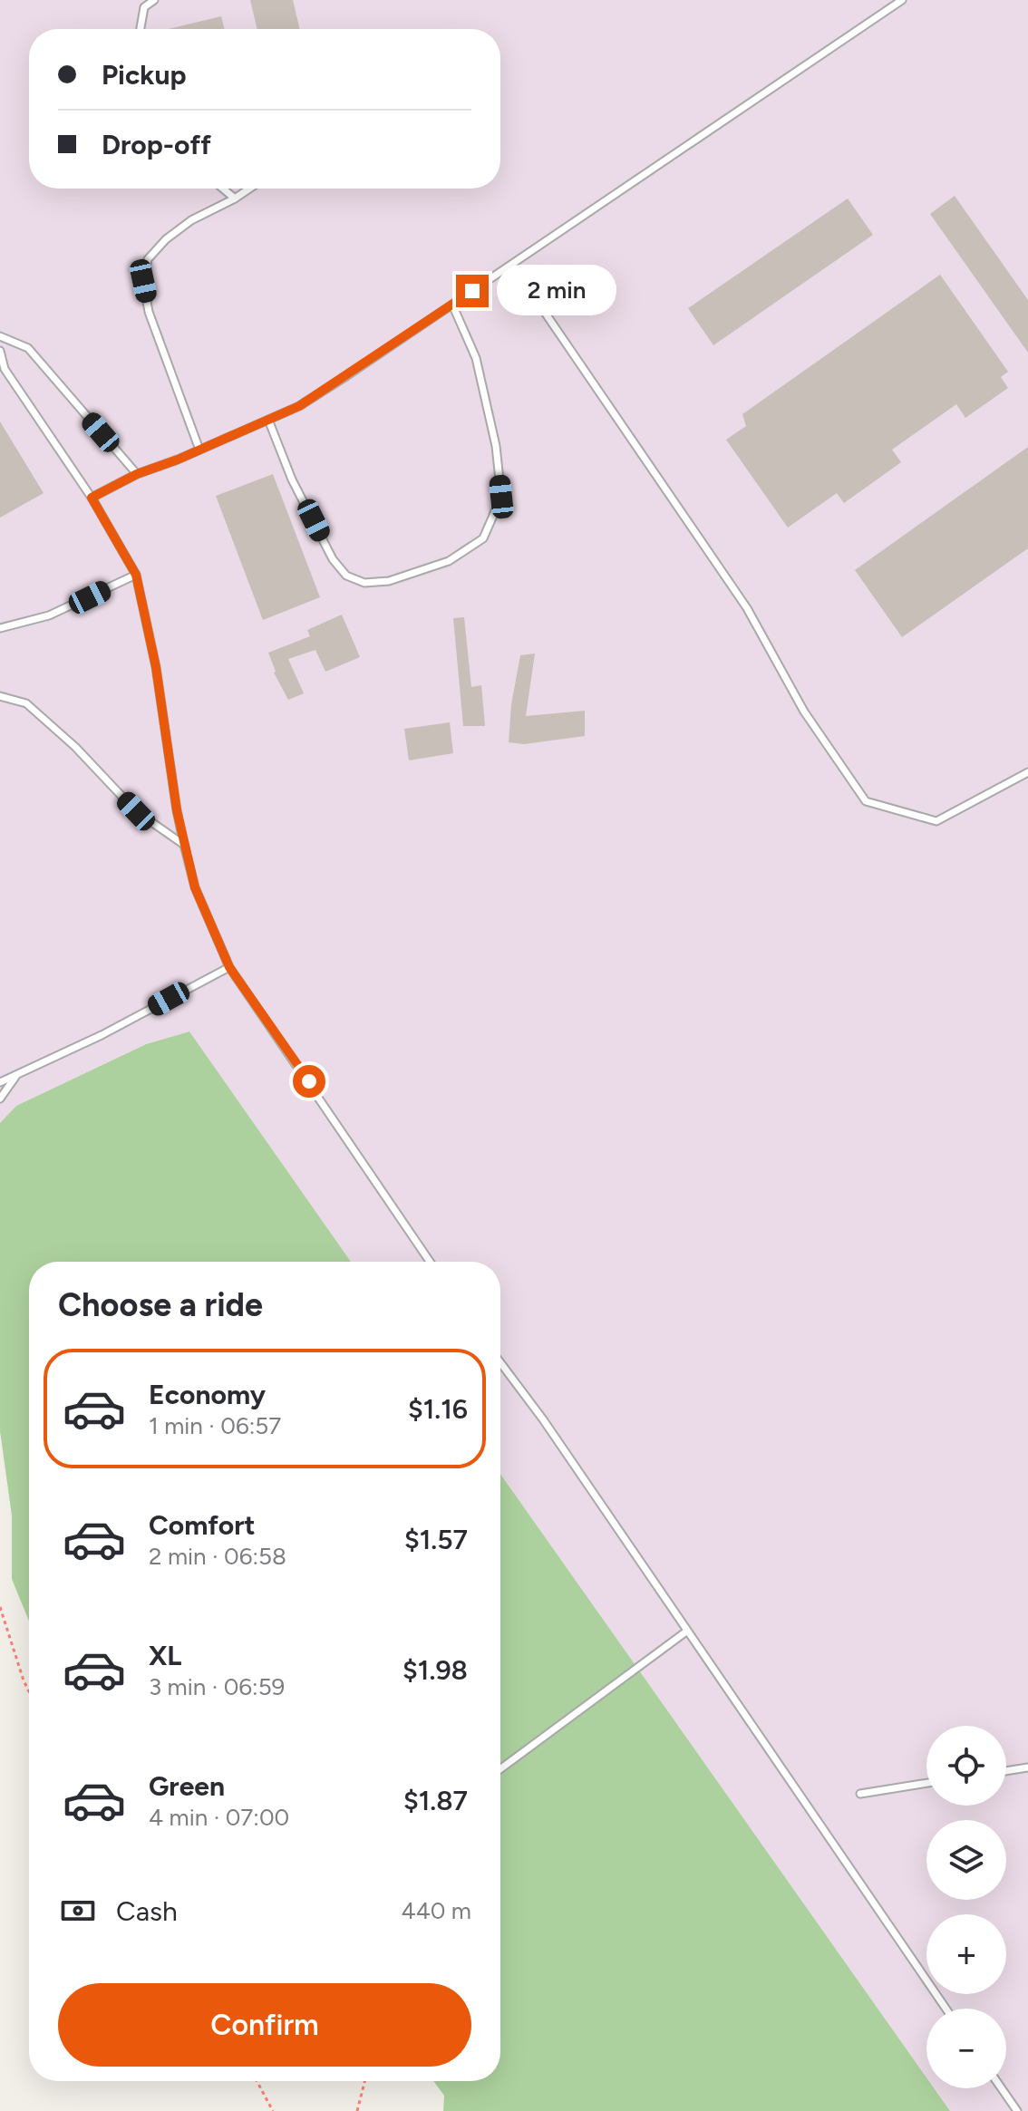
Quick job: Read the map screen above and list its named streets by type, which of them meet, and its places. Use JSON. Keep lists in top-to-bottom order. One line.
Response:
{"page":{"banner":["Pickup","Drop-off"],"bubble":"2 min","heading":"Choose a ride","list":[{"name":"Economy","note":"1 min · 06:57","value":"$1.16"},{"name":"Comfort","note":"2 min · 06:58","value":"$1.57"},{"name":"XL","note":"3 min · 06:59","value":"$1.98"},{"name":"Green","note":"4 min · 07:00","value":"$1.87"}],"map_buttons":["+","−"],"pay":["Cash","440 m"],"buttons":"Confirm"}}
